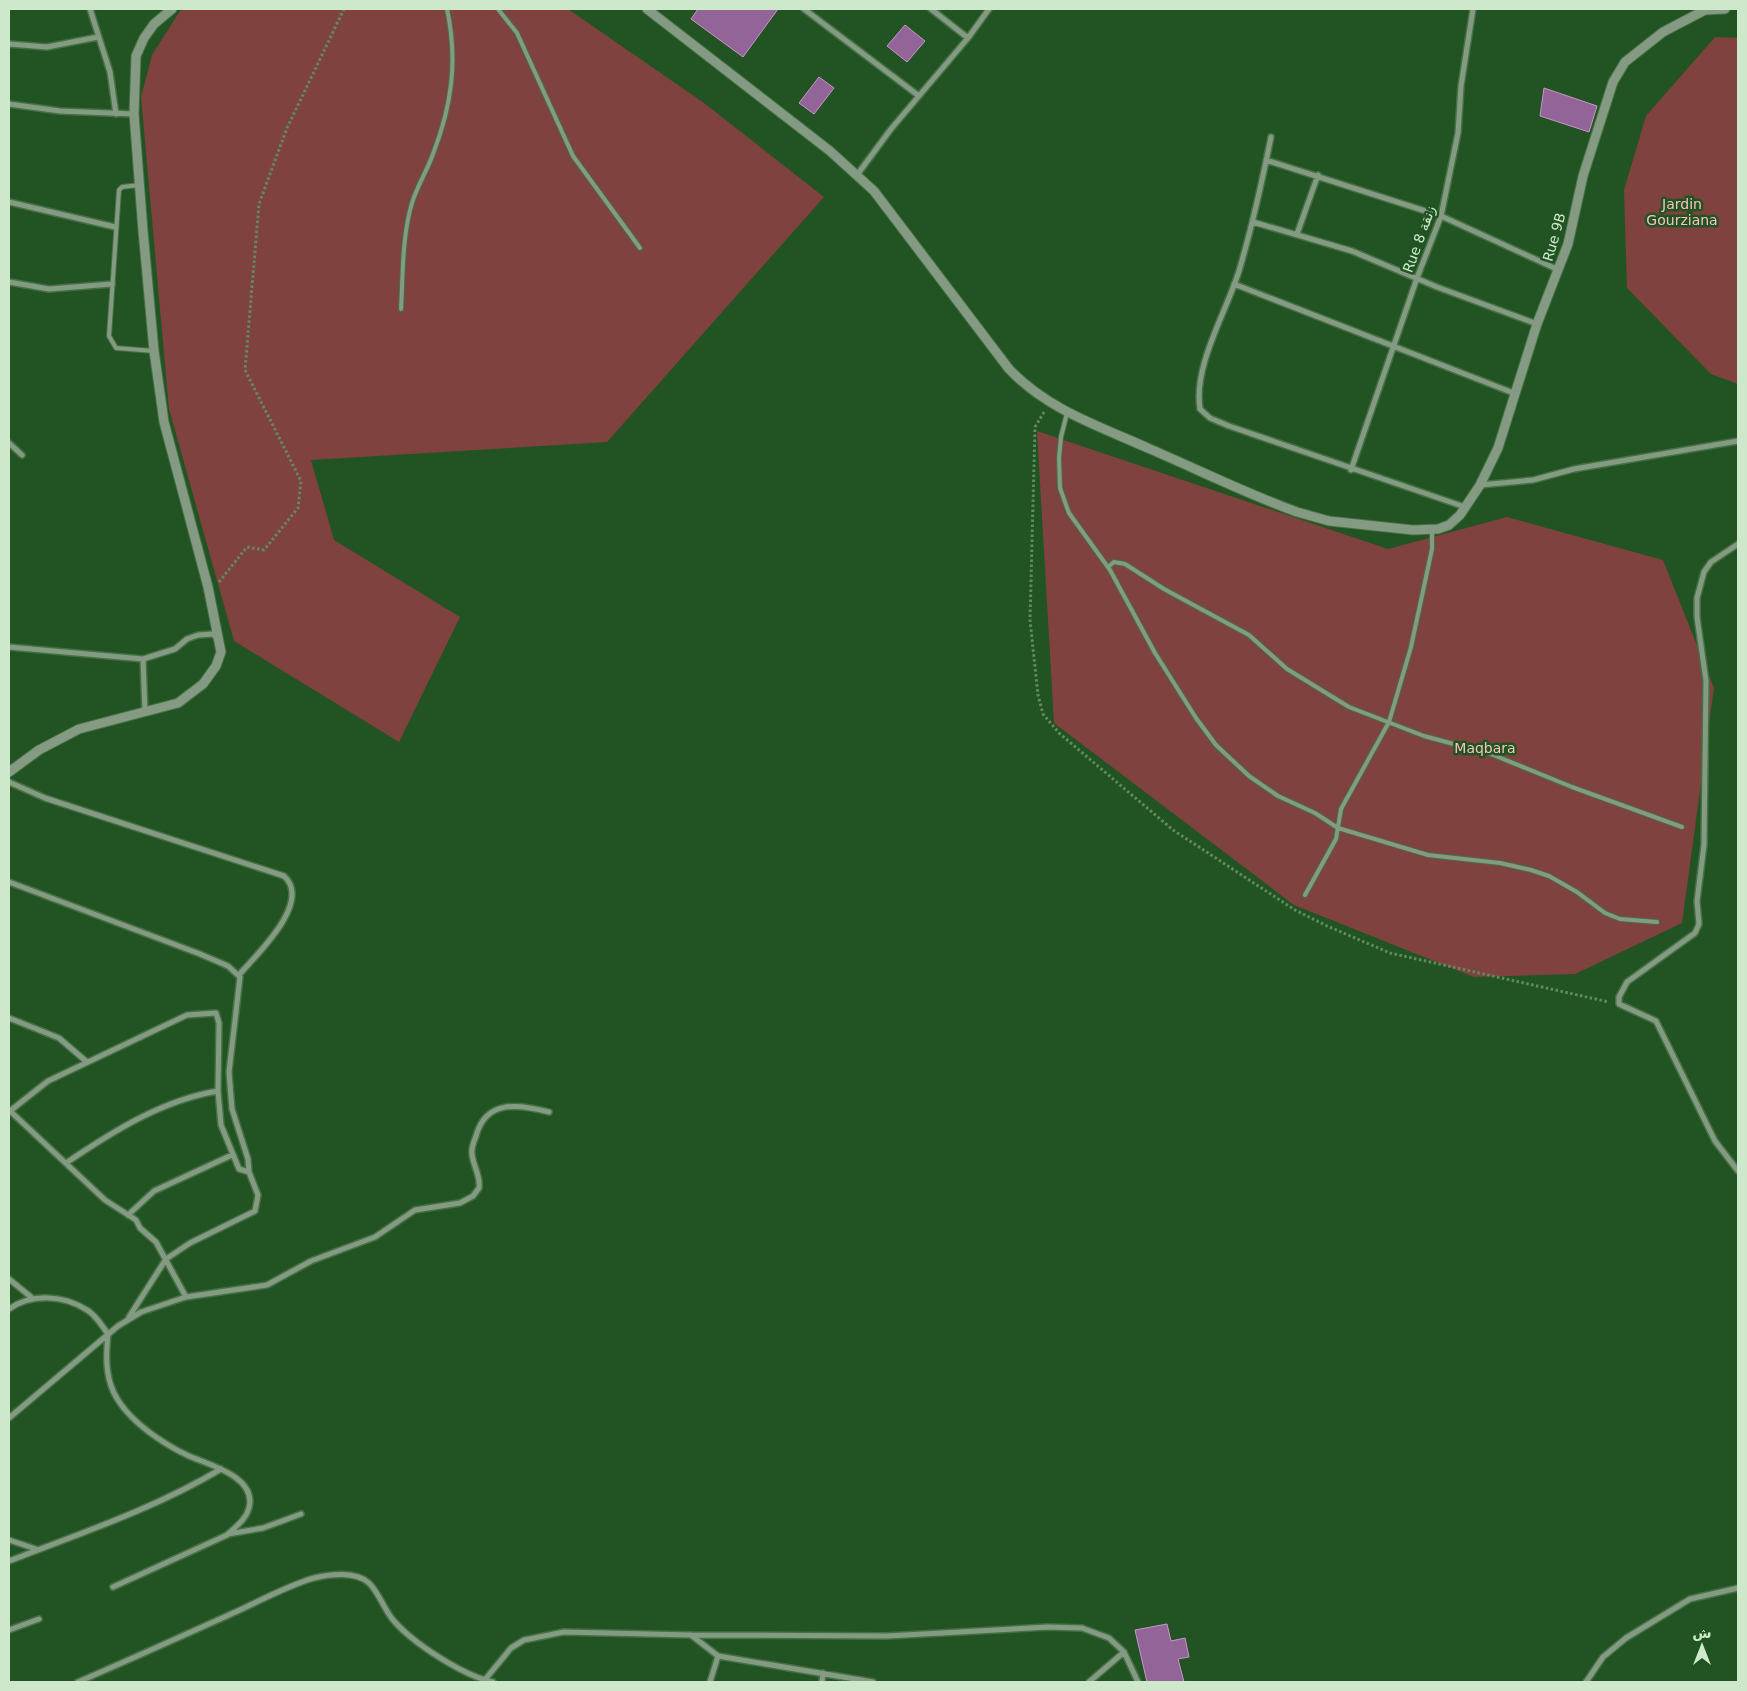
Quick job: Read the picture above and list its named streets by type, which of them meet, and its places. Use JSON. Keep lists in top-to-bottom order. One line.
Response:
{"streets":{"street":["Rue 9B","Rue 8 زنقة"]},"parks":["Jardin Gourziana","Maqbara"],"north":"top"}
